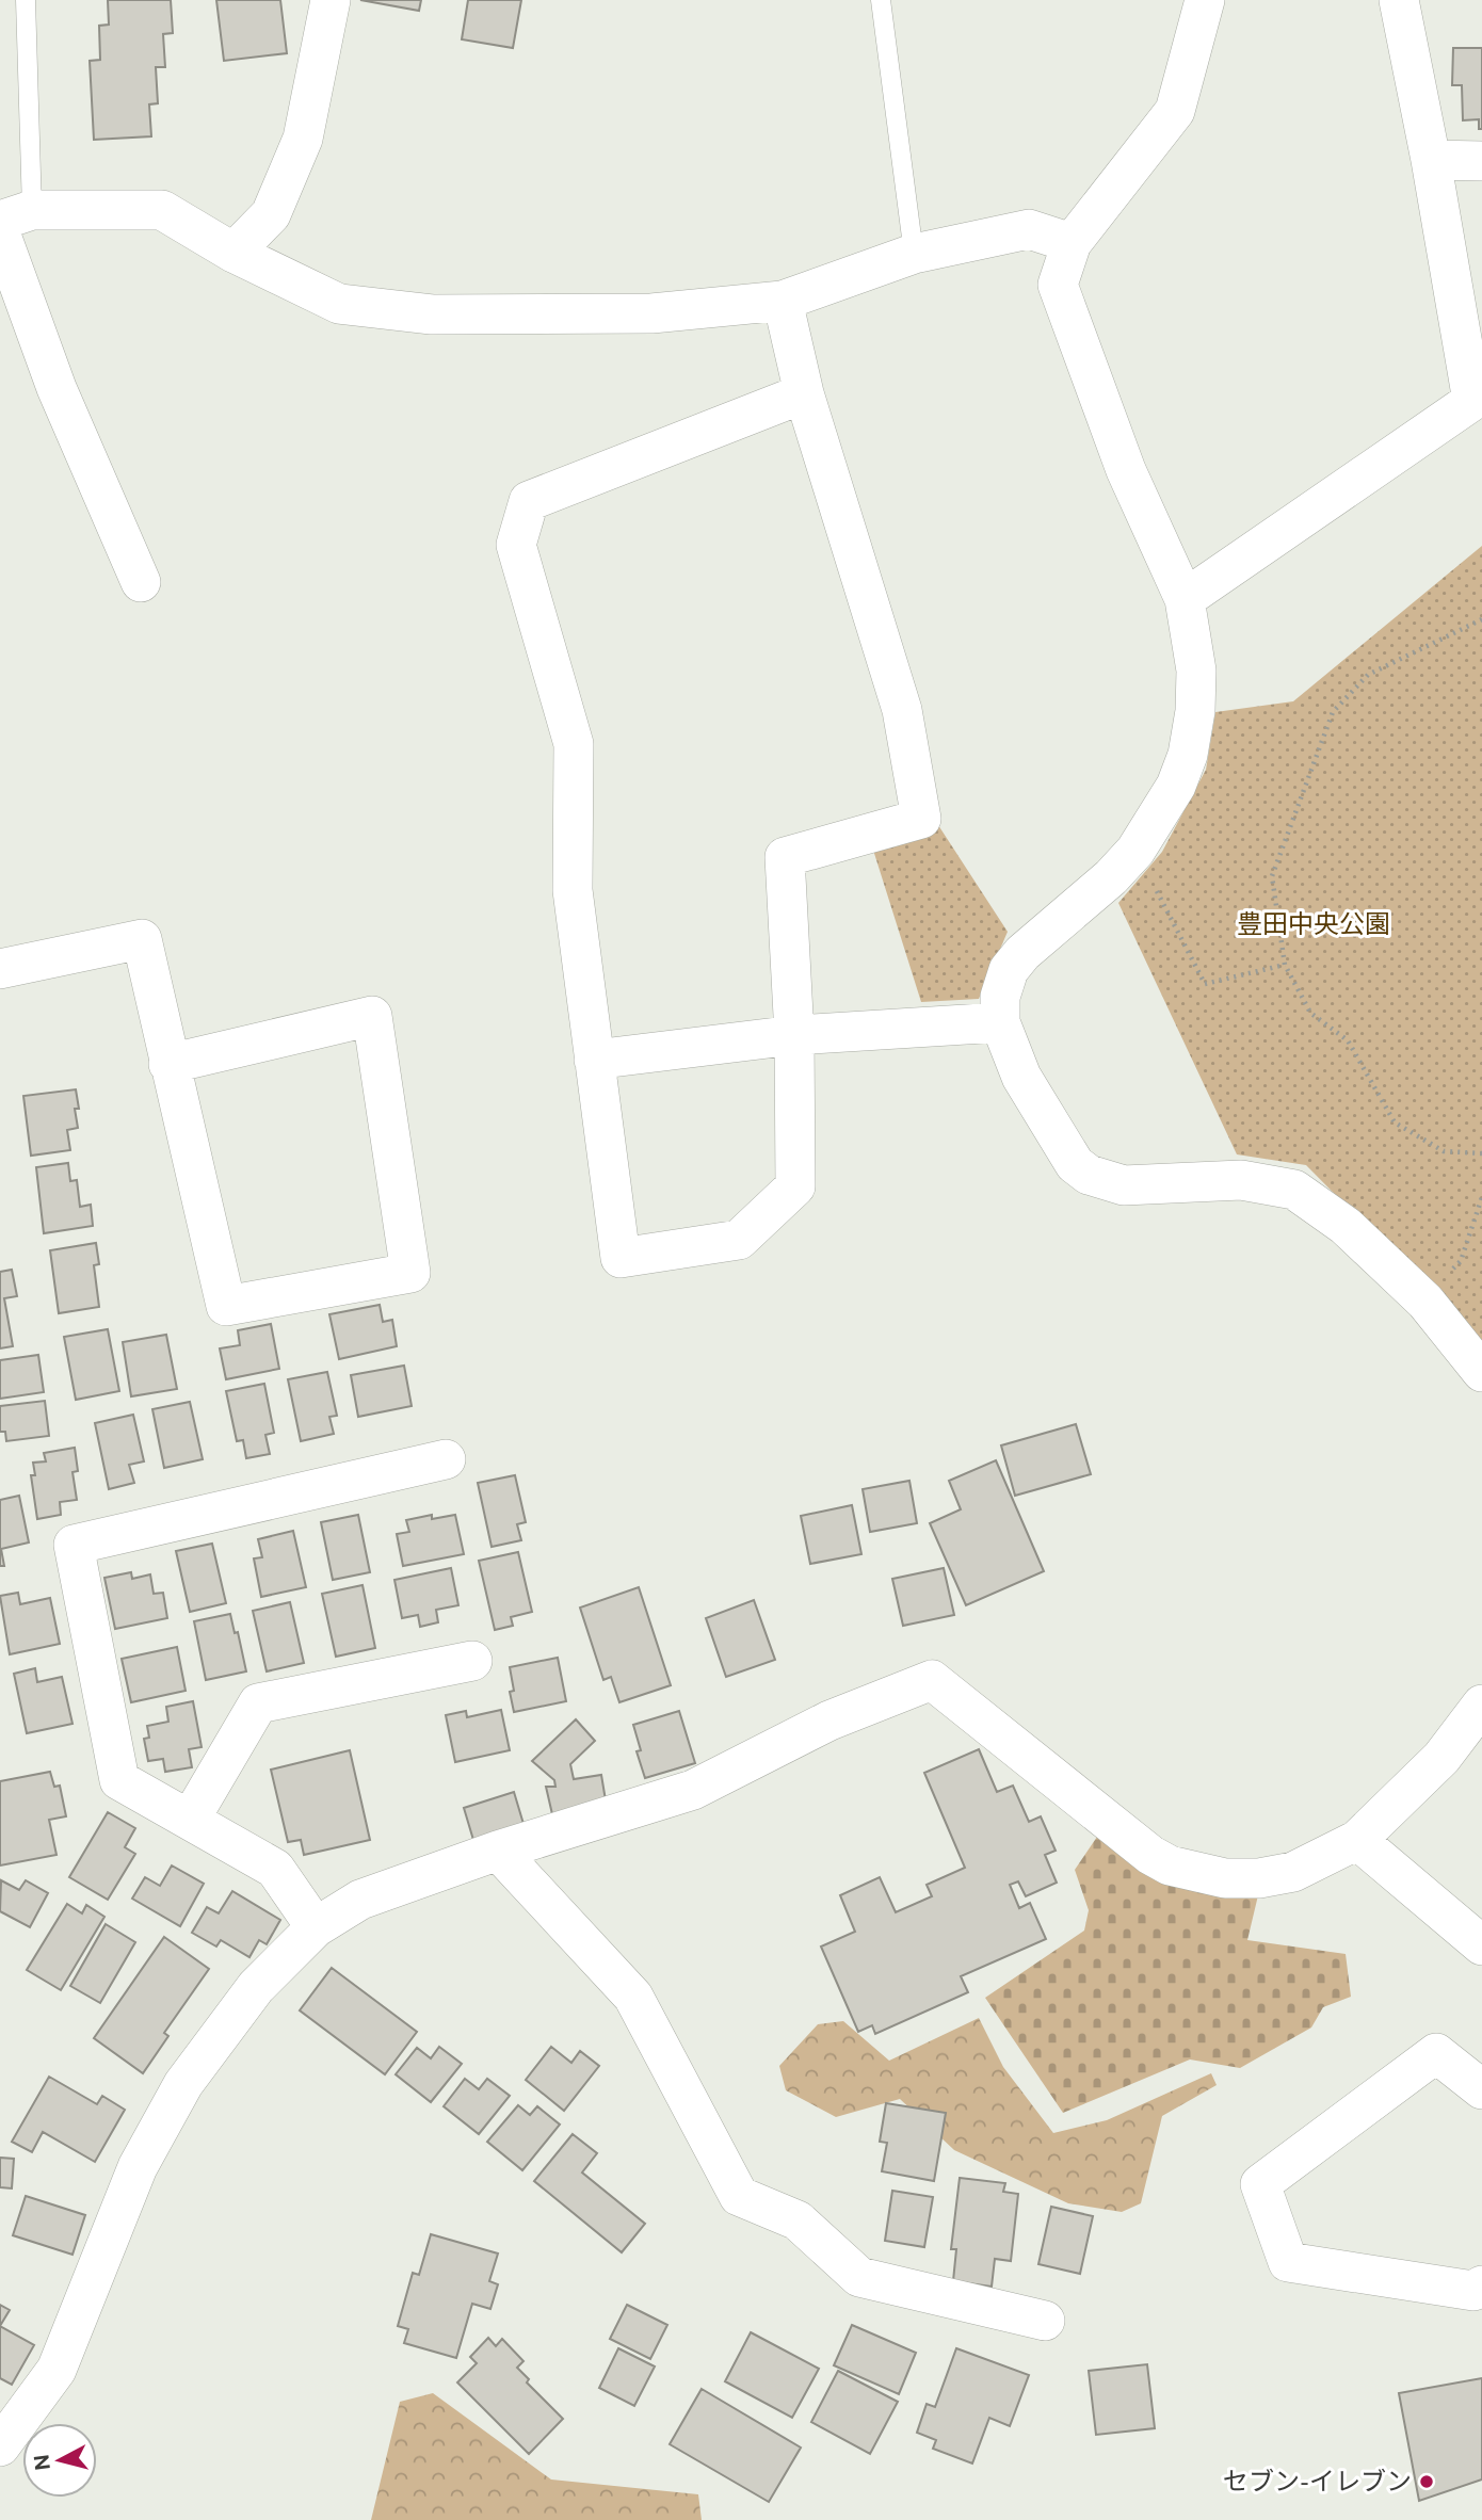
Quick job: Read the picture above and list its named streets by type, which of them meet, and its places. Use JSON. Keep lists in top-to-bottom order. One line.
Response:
{"parks":["豊田中央公園"],"places":["セブン-イレブン"],"north":"left"}
